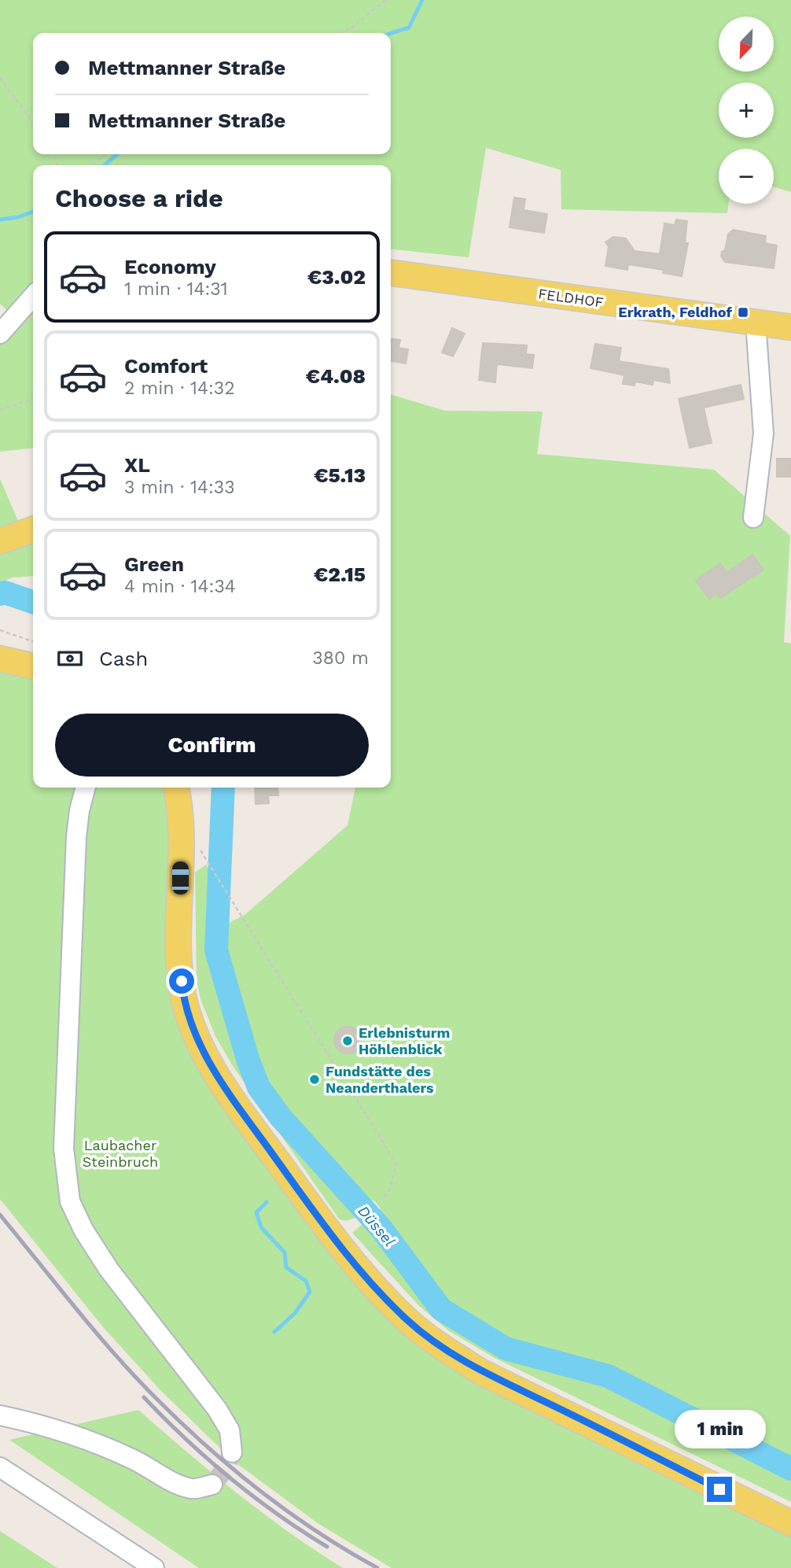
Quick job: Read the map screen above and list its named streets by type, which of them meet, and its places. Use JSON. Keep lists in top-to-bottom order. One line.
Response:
{"streets":{"main road":["FELDHOF"]},"water":["Düssel"],"parks":["Laubacher Steinbruch"],"places":{"transit":["Erkrath, Feldhof"],"other":["Erlebnisturm Höhlenblick","Fundstätte des Neanderthalers"]},"north":"bottom left","page":{"map_buttons":["+","−"],"banner":["Mettmanner Straße","Mettmanner Straße"],"heading":"Choose a ride","list":[{"name":"Economy","note":"1 min · 14:31","value":"€3.02"},{"name":"Comfort","note":"2 min · 14:32","value":"€4.08"},{"name":"XL","note":"3 min · 14:33","value":"€5.13"},{"name":"Green","note":"4 min · 14:34","value":"€2.15"}],"pay":["Cash","380 m"],"buttons":"Confirm","bubble":"1 min"}}
